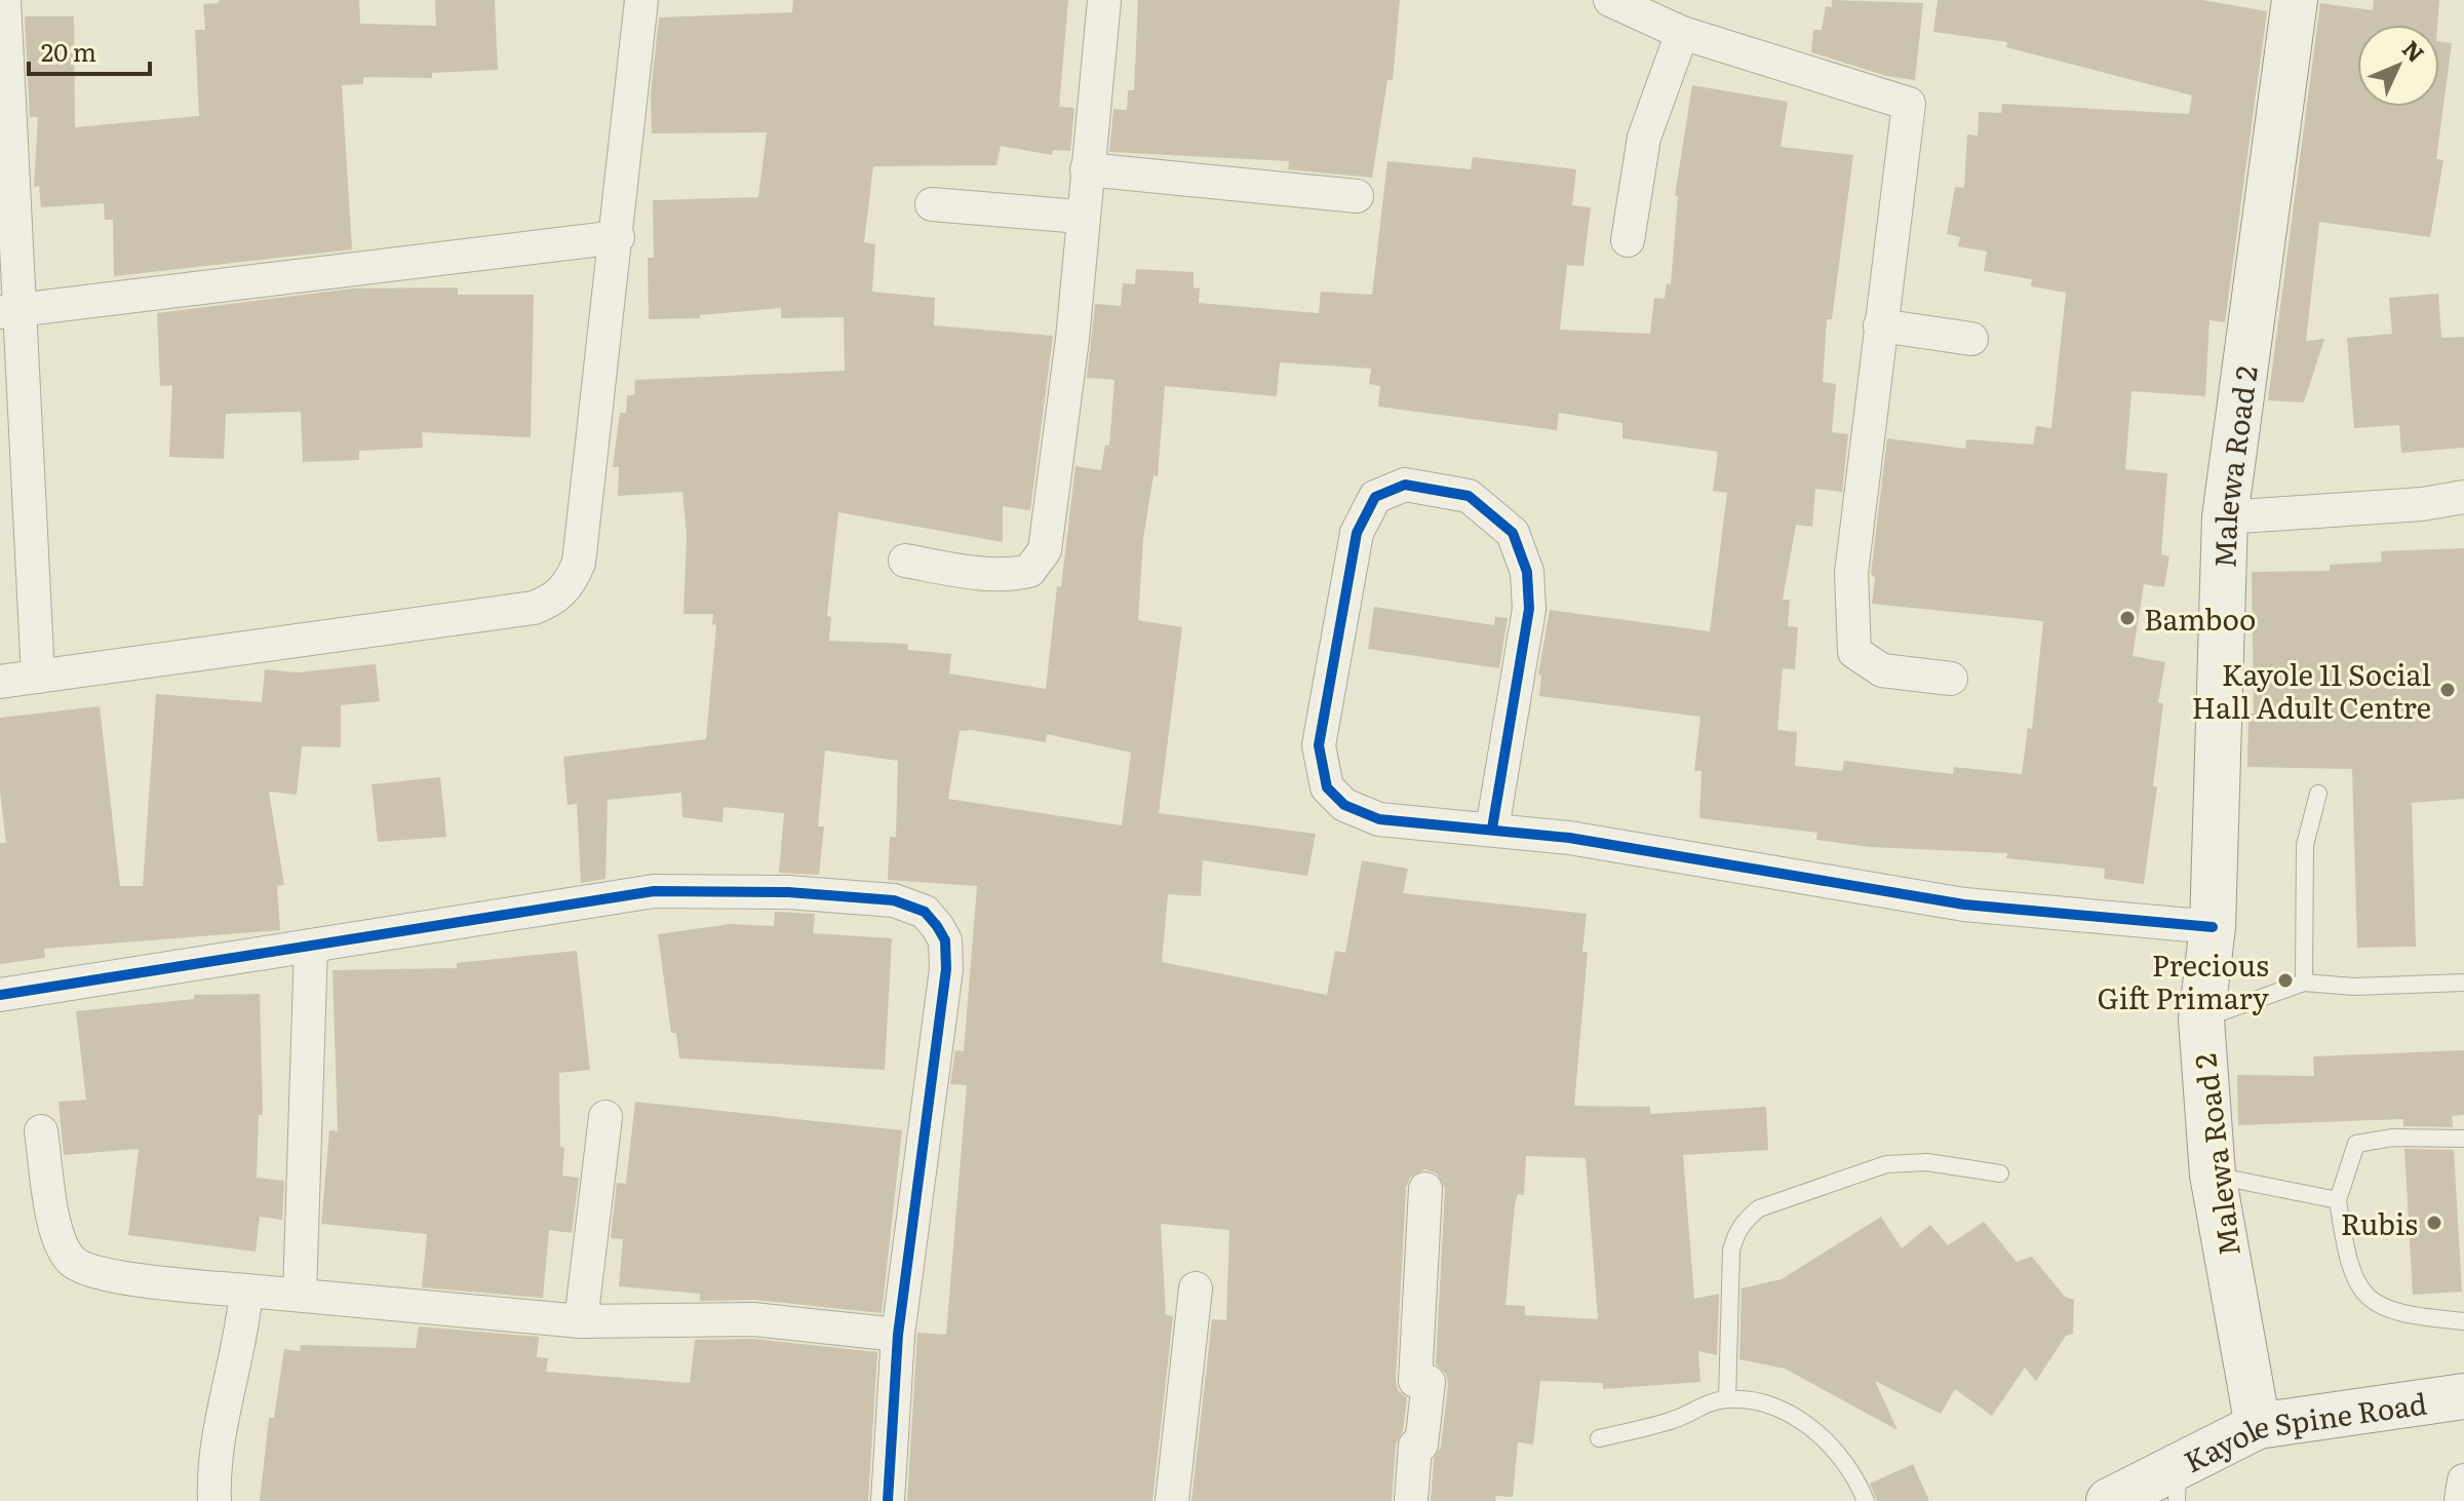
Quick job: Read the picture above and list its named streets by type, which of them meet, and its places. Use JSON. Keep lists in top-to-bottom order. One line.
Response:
{"streets":{"main road":["Malewa Road 2","Kayole Spine Road"]},"crossings":[["Malewa Road 2","Kayole Spine Road"]],"places":["Bamboo","Kayole 11 Social Hall Adult Centre","Precious Gift Primary","Rubis"],"scale_bar":"20 m","north":"top right"}
